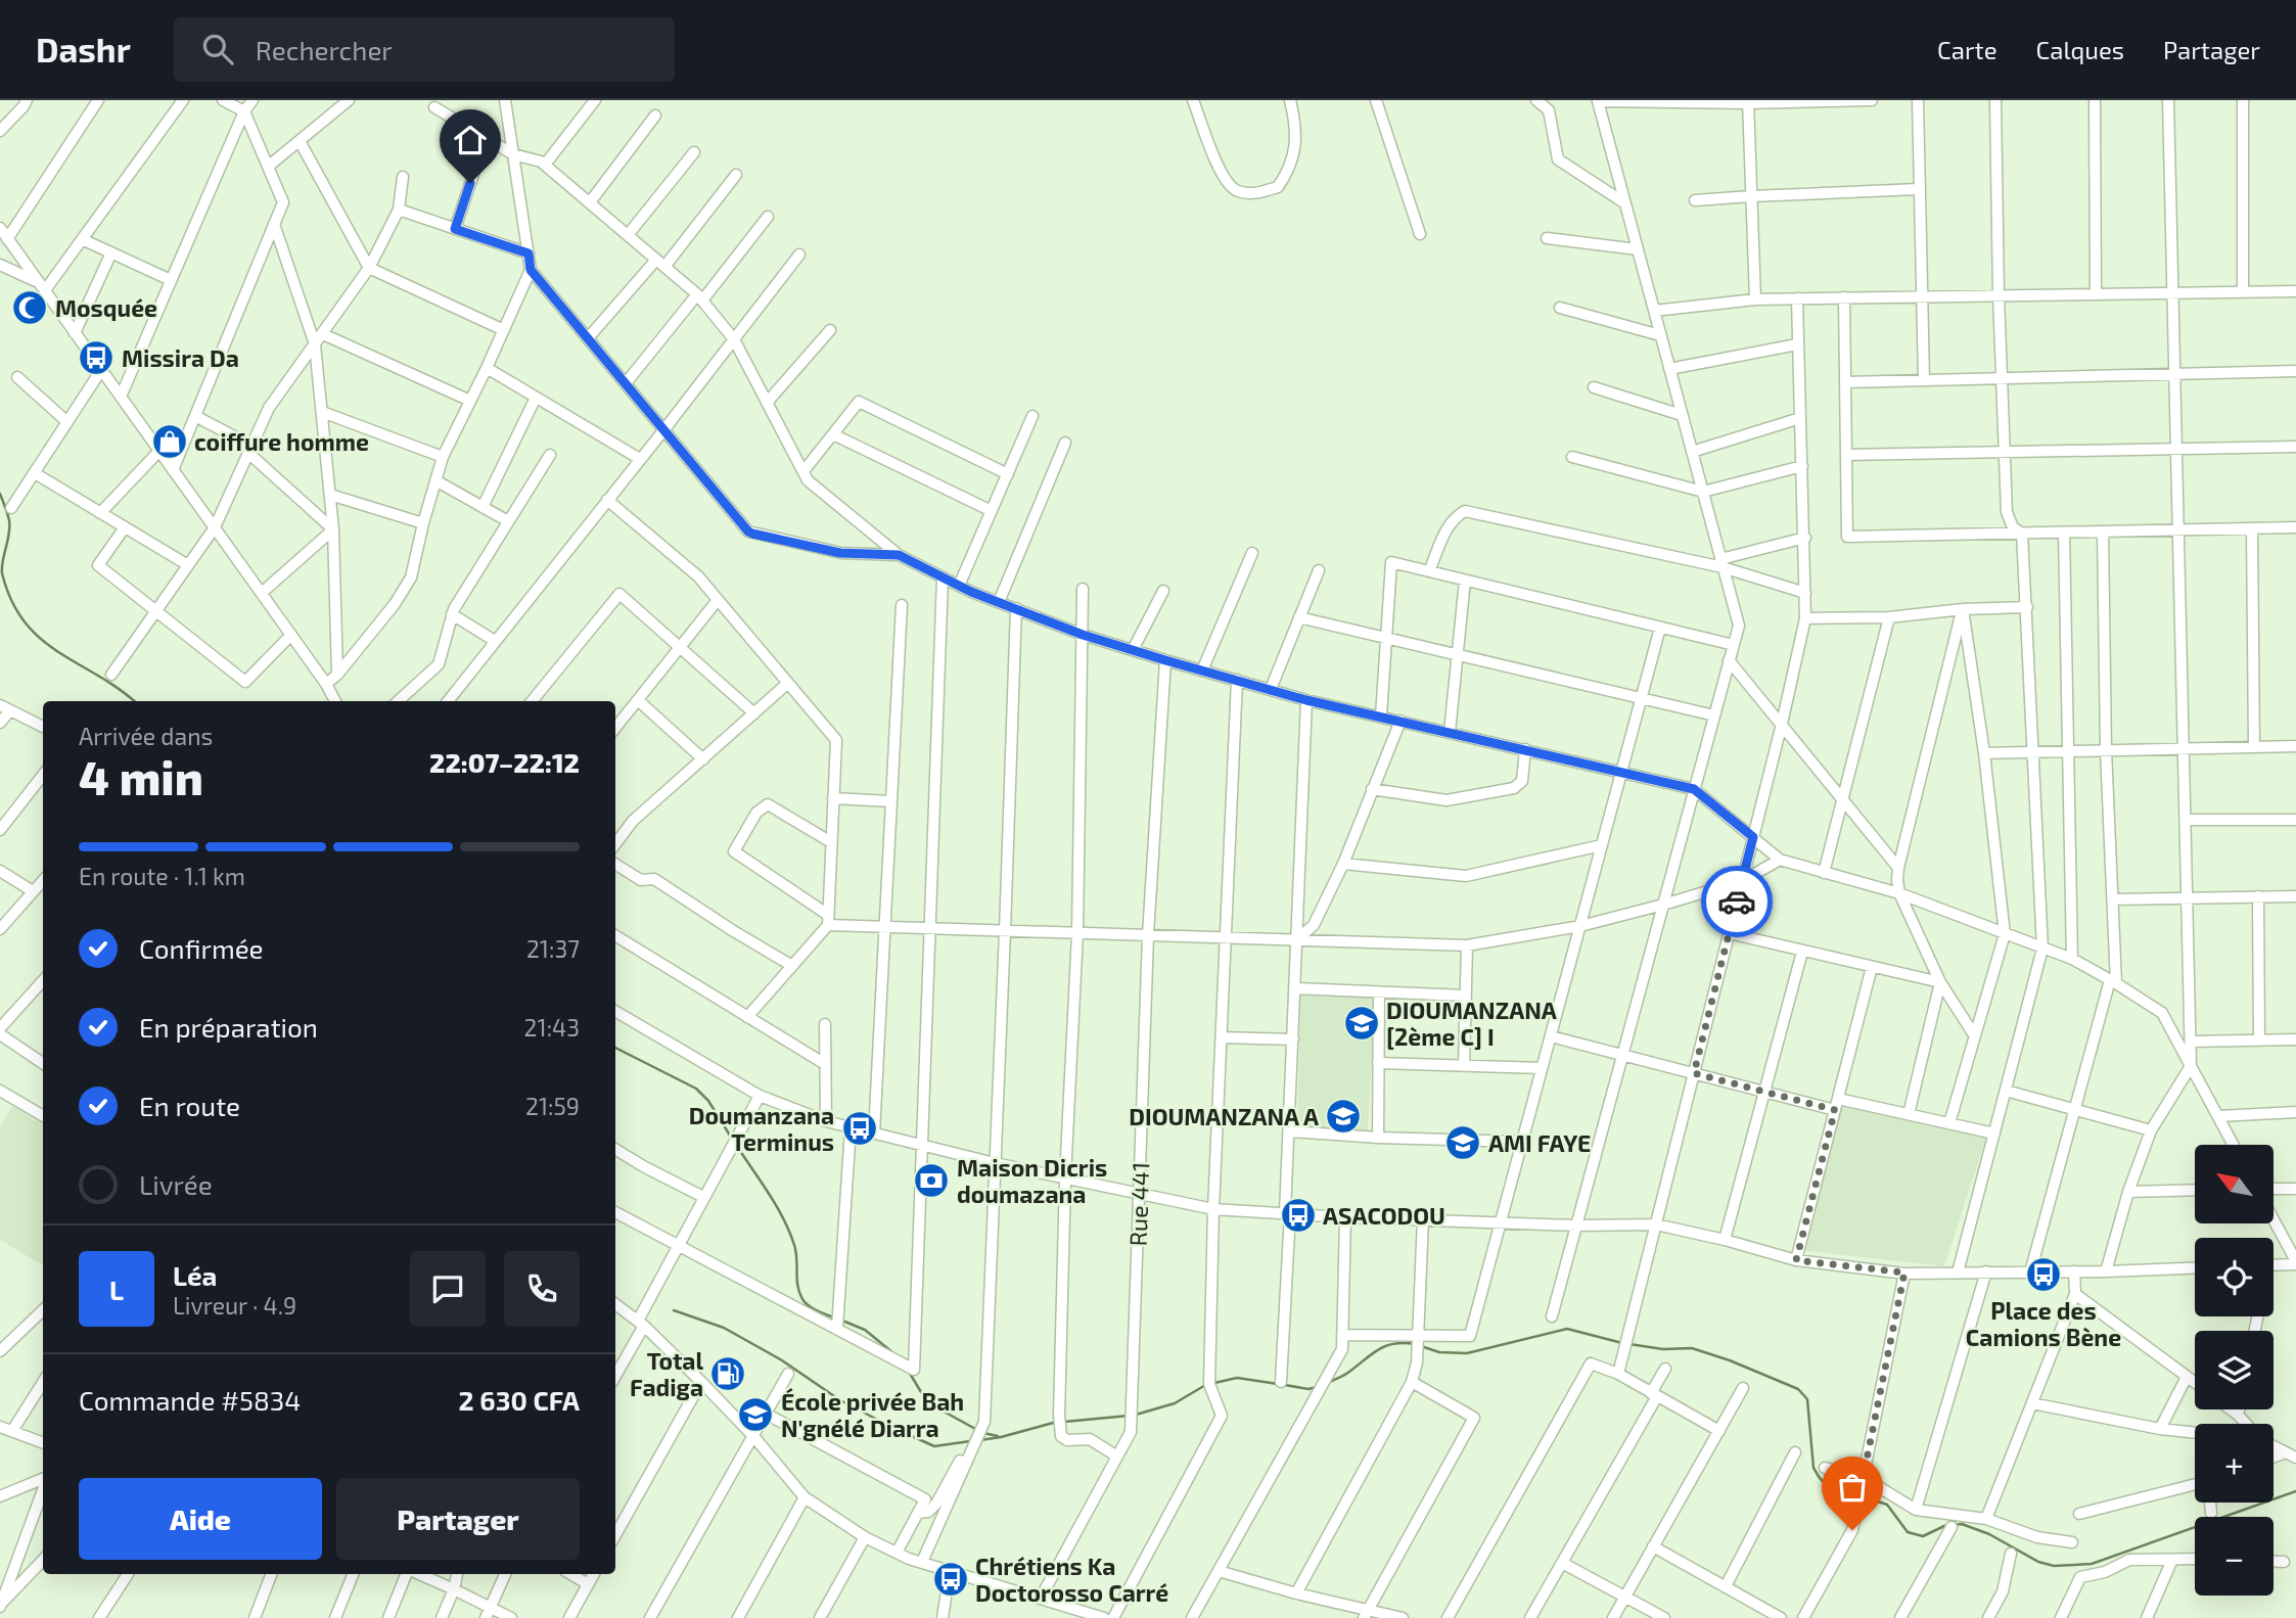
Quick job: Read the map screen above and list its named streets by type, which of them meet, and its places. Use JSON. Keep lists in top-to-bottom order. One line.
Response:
{"streets":{"street":["Rue 441"]},"places":{"mosque":["Mosquée"],"bus stop":["Missira Da","Doumanzana Terminus","ASACODOU","Place des Camions Bène","Chrétiens Ka Doctorosso Carré"],"shop":["coiffure homme"],"school or university":["DIOUMANZANA [2ème C] I","DIOUMANZANA A","AMI FAYE","École privée Bah N'gnélé Diarra"],"bank":["Maison Dicris doumazana"],"fuel station":["Total Fadiga"]},"north":"top left","page":{"header":"Dashr","search":"Rechercher","nav":["Carte","Calques","Partager"],"heading":["4 min","Arrivée dans","22:07–22:12"],"panel":["Léa","Livreur · 4.9","Commande #5834","2 630 CFA"],"bar":"En route · 1.1 km","list":[["Confirmée","21:37"],["En préparation","21:43"],["En route","21:59"],"Livrée"],"map_buttons":["+","−"],"round":"L","buttons":["Aide","Partager"]}}
